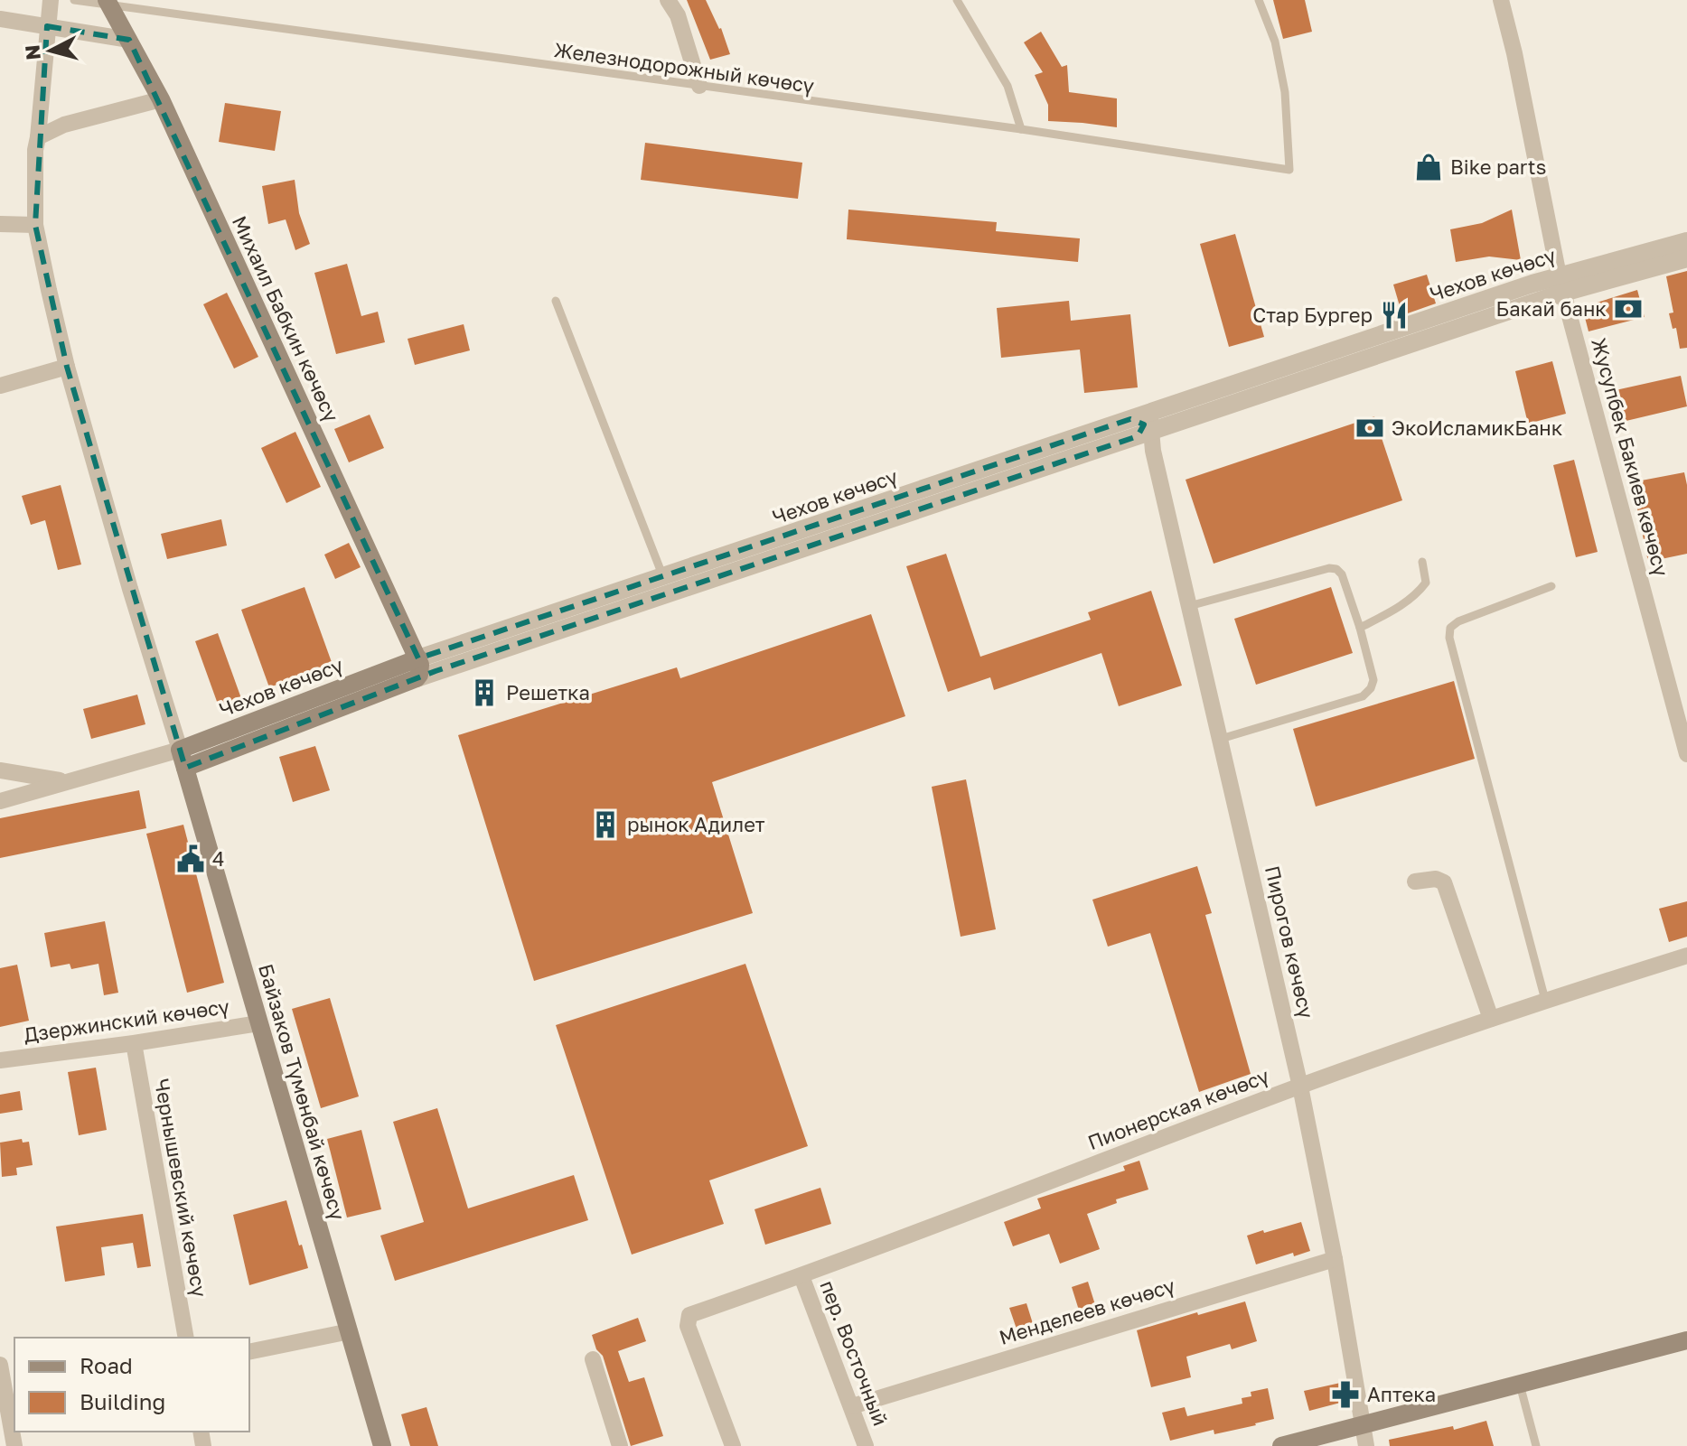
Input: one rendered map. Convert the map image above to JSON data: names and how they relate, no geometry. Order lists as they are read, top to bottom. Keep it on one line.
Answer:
{"streets":{"main road":["Чехов көчөсү","Михаил Бабкин көчөсү","Байзаков Түмөнбай көчөсү"],"street":["Жусупбек Бакиев көчөсү","Пирогов көчөсү","Дзержинский көчөсү","Пионерская көчөсү","Чернышевский көчөсү","Менделеев көчөсү","пер. Восточный"],"lane":["Железнодорожный көчөсү"]},"crossings":[["Железнодорожный көчөсү","Михаил Бабкин көчөсү"],["Чехов көчөсү","Михаил Бабкин көчөсү"],["Чехов көчөсү","Жусупбек Бакиев көчөсү"],["Чехов көчөсү","Пирогов көчөсү"],["Чехов көчөсү","Байзаков Түмөнбай көчөсү"],["Пирогов көчөсү","Пионерская көчөсү"],["Пирогов көчөсү","Менделеев көчөсү"],["Дзержинский көчөсү","Байзаков Түмөнбай көчөсү"],["Дзержинский көчөсү","Чернышевский көчөсү"],["Пионерская көчөсү","пер. Восточный"],["Менделеев көчөсү","пер. Восточный"]],"places":{"shop":["Bike parts"],"bank":["Бакай банк","ЭкоИсламикБанк"],"restaurant":["Стар Бургер"],"building":["Решетка","рынок Адилет"],"public building":["4"],"pharmacy":["Аптека"]},"legend":["Road","Building"],"north":"left"}
